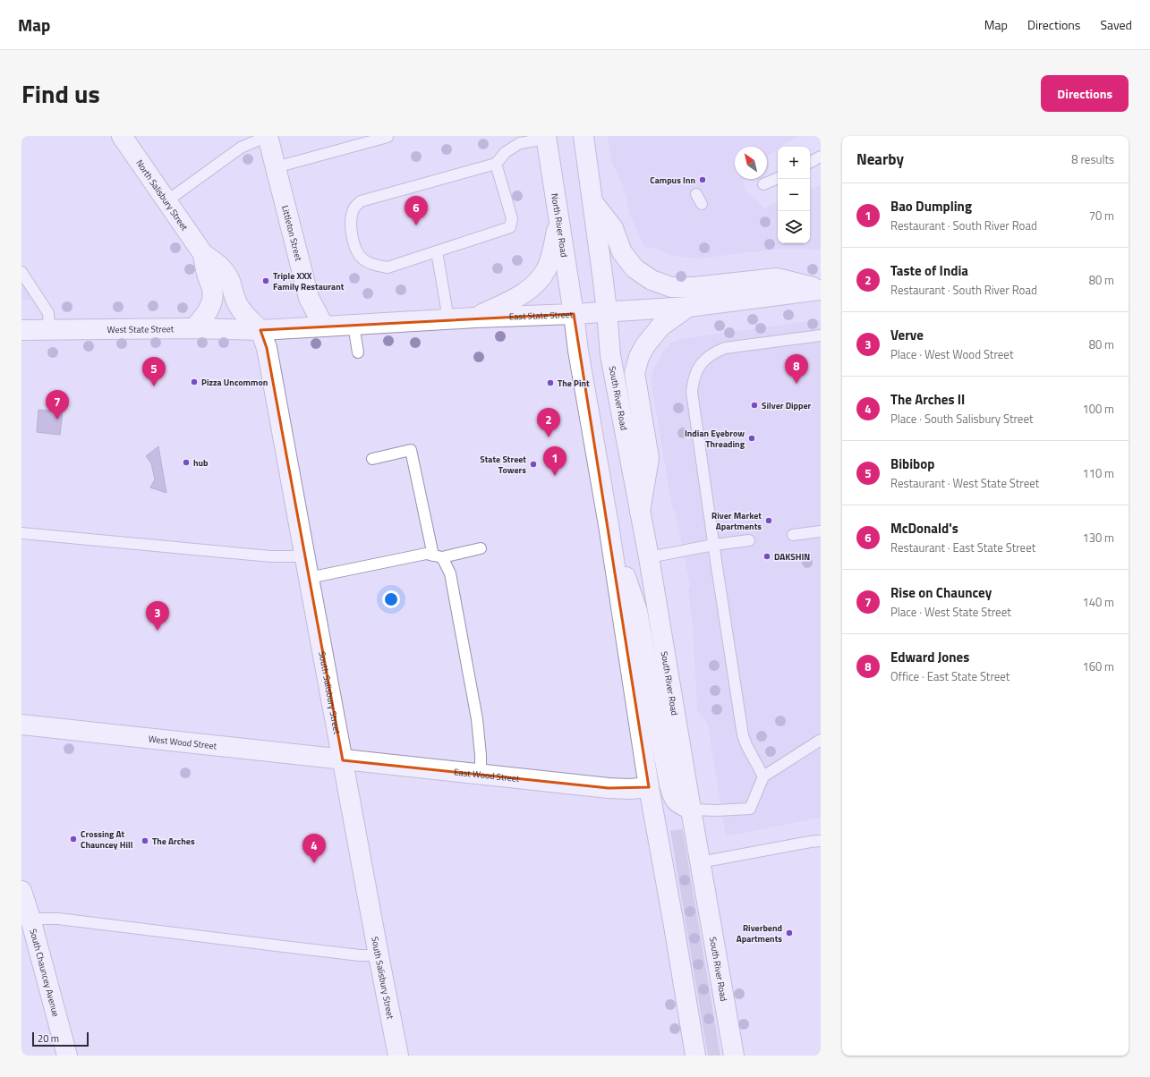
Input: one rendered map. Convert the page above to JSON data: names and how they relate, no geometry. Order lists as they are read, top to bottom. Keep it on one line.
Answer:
{"streets":{"main road":["North Salisbury Street","North River Road","Littleton Street","East State Street","West State Street","South River Road","South Salisbury Street","West Wood Street","East Wood Street","South Chauncey Avenue"]},"crossings":[["North Salisbury Street","East State Street"],["North Salisbury Street","West State Street"],["North Salisbury Street","South Salisbury Street"],["North River Road","East State Street"],["Littleton Street","East State Street"],["East State Street","West State Street"],["East State Street","South River Road"],["East State Street","South Salisbury Street"],["West State Street","South Salisbury Street"],["South Salisbury Street","West Wood Street"],["South Salisbury Street","East Wood Street"],["West Wood Street","East Wood Street"]],"places":["Campus Inn","Triple XXX Family Restaurant","Pizza Uncommon","The Pint","Silver Dipper","Indian Eyebrow Threading","hub","State Street Towers","River Market Apartments","DAKSHIN","Crossing At Chauncey Hill","The Arches","Riverbend Apartments"],"scale_bar":"20 m","north":"top left","page":{"header":"Map","nav":["Map","Directions","Saved"],"title":"Find us","buttons":"Directions","heading":["Nearby","8 results"],"map_buttons":["+","−"],"list":[{"mark":"1","name":"Bao Dumpling","note":"Restaurant · South River Road","value":"70 m"},{"mark":"2","name":"Taste of India","note":"Restaurant · South River Road","value":"80 m"},{"mark":"3","name":"Verve","note":"Place · West Wood Street","value":"80 m"},{"mark":"4","name":"The Arches II","note":"Place · South Salisbury Street","value":"100 m"},{"mark":"5","name":"Bibibop","note":"Restaurant · West State Street","value":"110 m"},{"mark":"6","name":"McDonald's","note":"Restaurant · East State Street","value":"130 m"},{"mark":"7","name":"Rise on Chauncey","note":"Place · West State Street","value":"140 m"},{"mark":"8","name":"Edward Jones","note":"Office · East State Street","value":"160 m"}],"pins":["6","8","5","7","2","1","3","4"],"scale":"20 m"}}
